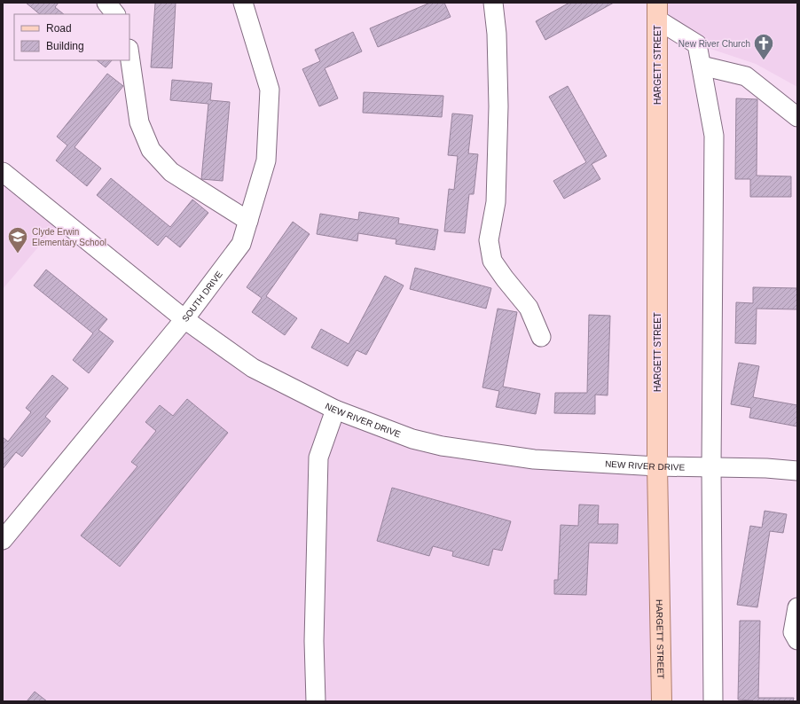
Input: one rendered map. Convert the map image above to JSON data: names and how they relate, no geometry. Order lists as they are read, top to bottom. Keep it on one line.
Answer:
{"streets":{"main road":["HARGETT STREET"],"street":["SOUTH DRIVE","NEW RIVER DRIVE"]},"crossings":[["HARGETT STREET","NEW RIVER DRIVE"],["SOUTH DRIVE","NEW RIVER DRIVE"]],"places":{"church":["New River Church"],"school or university":["Clyde Erwin Elementary School"]},"legend":["Road","Building"]}
